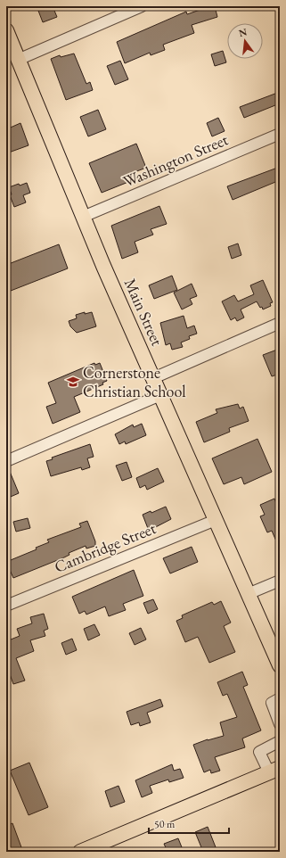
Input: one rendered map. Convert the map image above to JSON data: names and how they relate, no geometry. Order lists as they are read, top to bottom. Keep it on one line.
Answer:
{"streets":{"main road":["Main Street"],"street":["Washington Street","Cambridge Street"]},"crossings":[["Washington Street","Main Street"],["Main Street","Cambridge Street"]],"places":{"school or university":["Cornerstone Christian School"]},"scale_bar":"50 m","north":"top"}
